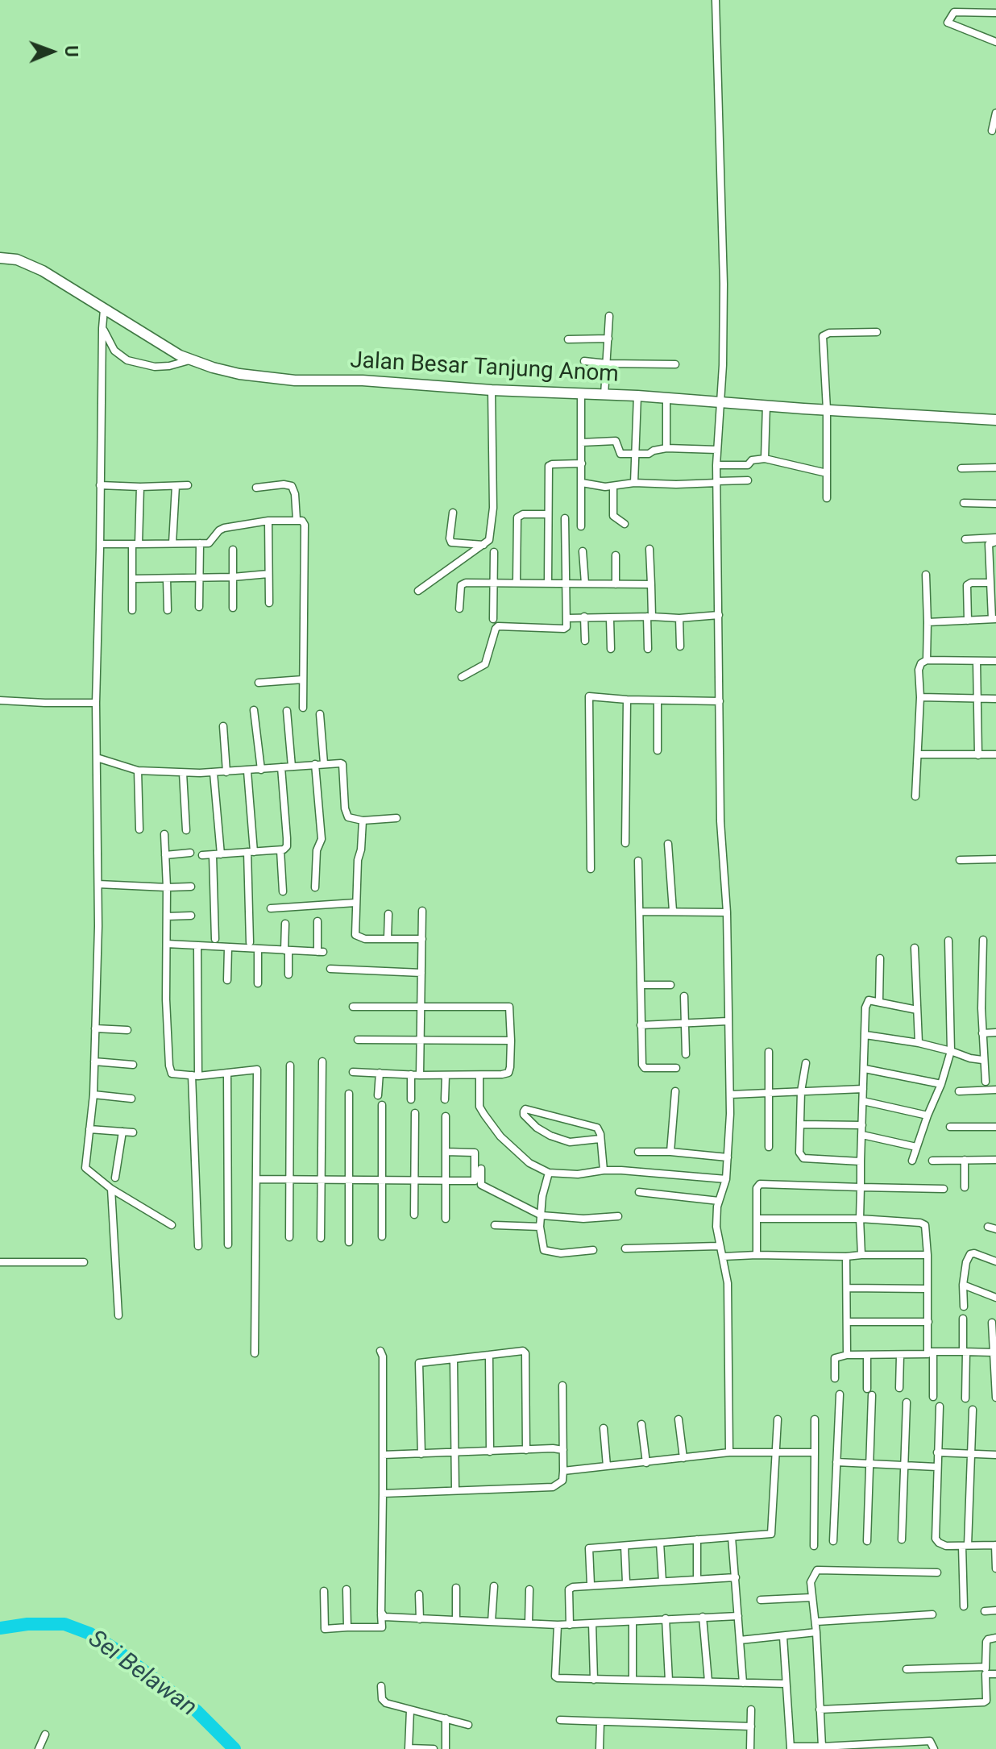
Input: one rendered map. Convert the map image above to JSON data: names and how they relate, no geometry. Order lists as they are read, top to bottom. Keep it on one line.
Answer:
{"streets":{"main road":["Jalan Besar Tanjung Anom"]},"water":["Sei Belawan"],"north":"right"}
